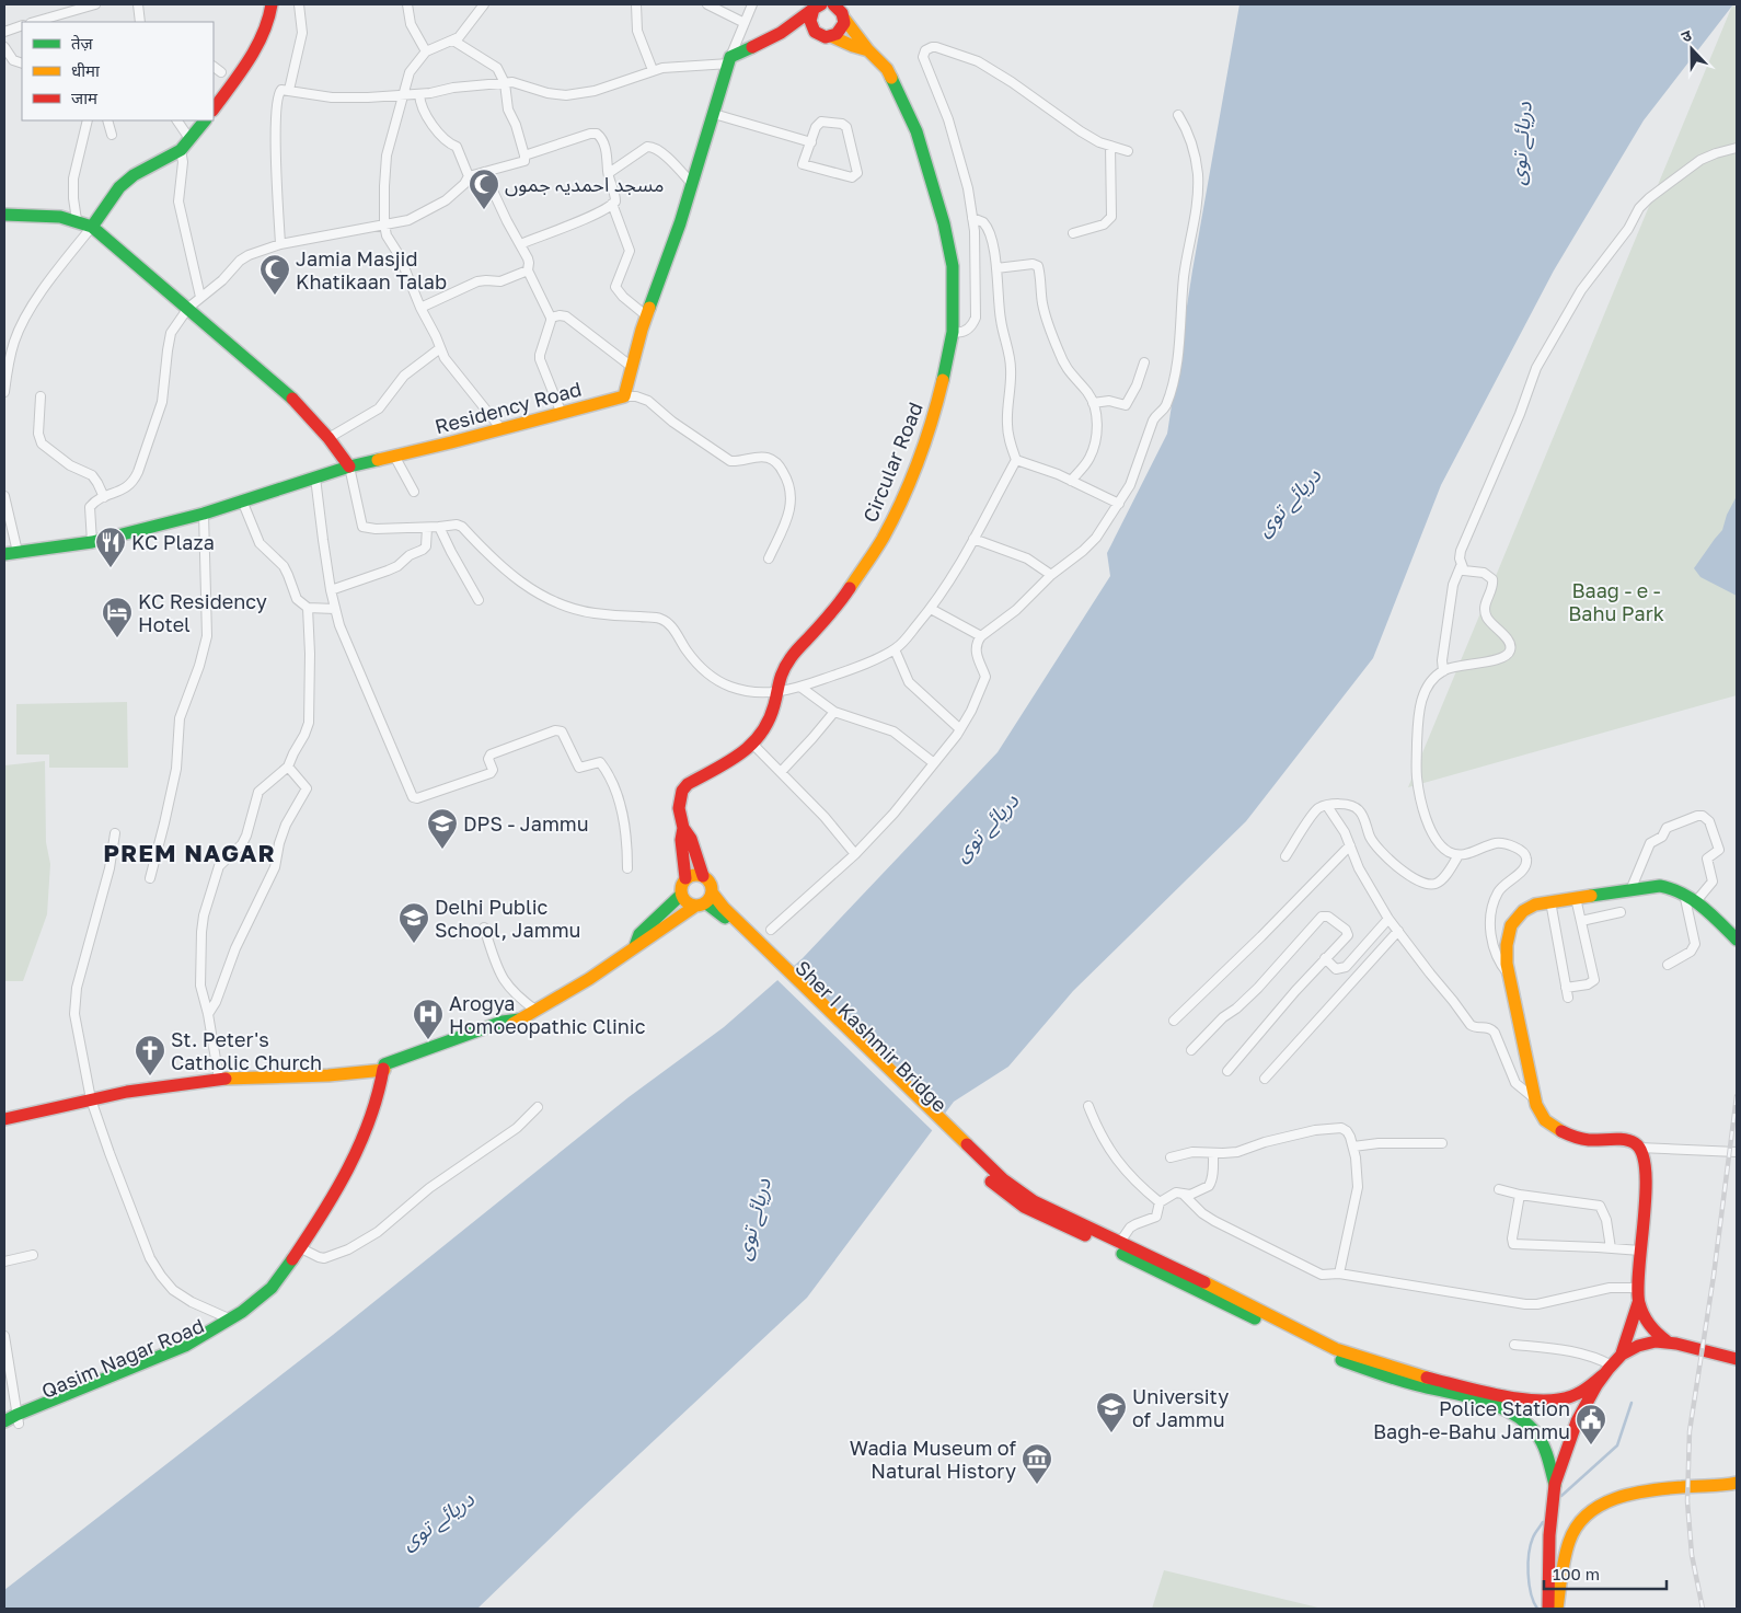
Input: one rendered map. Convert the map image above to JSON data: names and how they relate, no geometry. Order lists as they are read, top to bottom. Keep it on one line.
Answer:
{"streets":{"main road":["Residency Road","Circular Road","Sher I Kashmir Bridge","Qasim Nagar Road"]},"districts":["PREM NAGAR"],"water":["دریائے توی"],"parks":["Baag - e - Bahu Park"],"places":{"mosque":["مسجد احمدیہ جموں","Jamia Masjid Khatikaan Talab"],"restaurant":["KC Plaza"],"hotel":["KC Residency Hotel"],"school or university":["DPS - Jammu","Delhi Public School, Jammu","University of Jammu"],"hospital":["Arogya Homoeopathic Clinic"],"church":["St. Peter's Catholic Church"],"public building":["Police Station Bagh-e-Bahu Jammu"],"museum":["Wadia Museum of Natural History"]},"legend":["तेज़","धीमा","जाम"],"scale_bar":"100 m","north":"top"}
